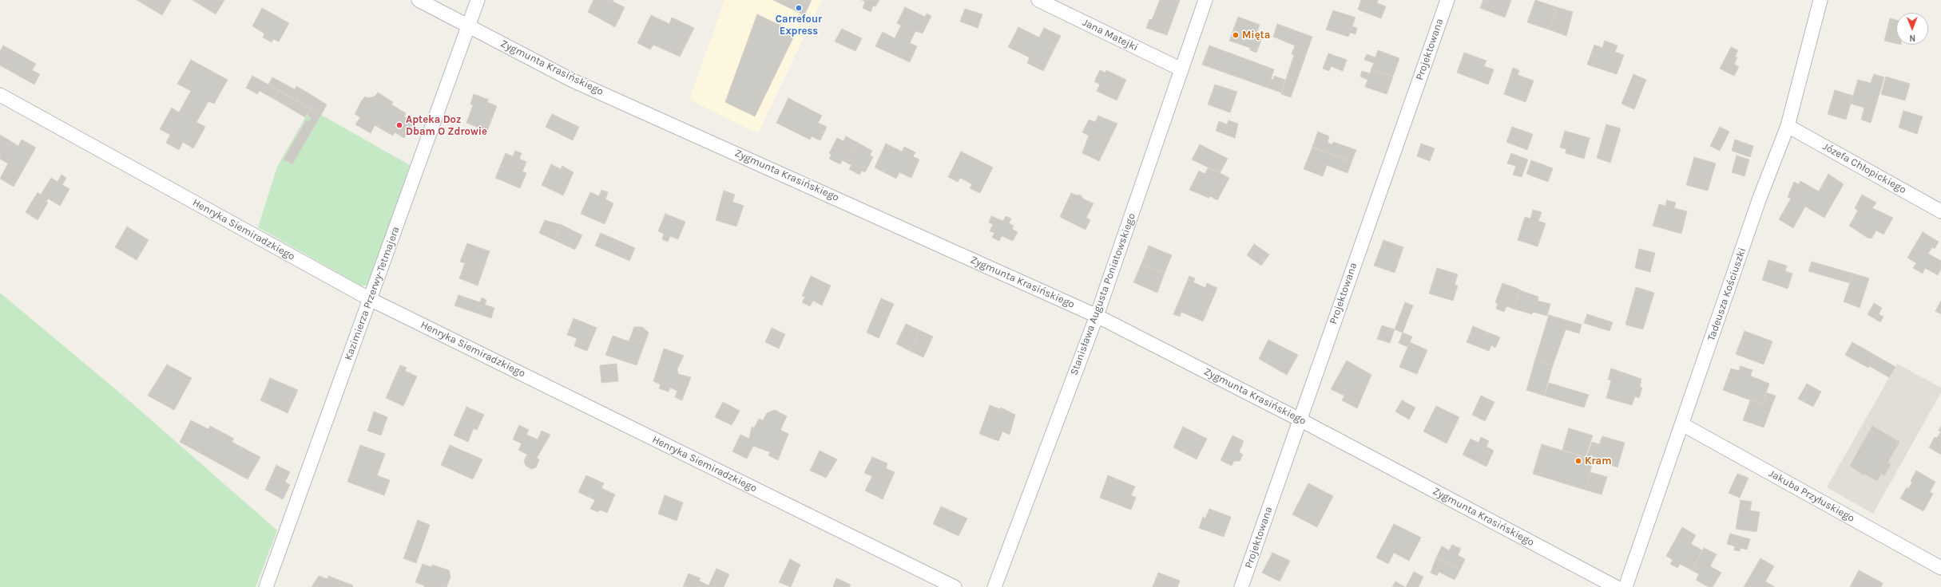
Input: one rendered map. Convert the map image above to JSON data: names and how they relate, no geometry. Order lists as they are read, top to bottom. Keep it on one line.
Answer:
{"streets":{"street":["Jana Matejki","Projektowana","Zygmunta Krasińskiego","Józefa Chłopickiego","Henryka Siemiradzkiego","Kazimierza Przerwy-Tetmajera","Stanisława Augusta Poniatowskiego","Tadeusza Kościuszki","Jakuba Przyłuskiego"]},"crossings":[["Jana Matejki","Stanisława Augusta Poniatowskiego"],["Projektowana","Zygmunta Krasińskiego"],["Zygmunta Krasińskiego","Kazimierza Przerwy-Tetmajera"],["Zygmunta Krasińskiego","Stanisława Augusta Poniatowskiego"],["Józefa Chłopickiego","Tadeusza Kościuszki"],["Henryka Siemiradzkiego","Kazimierza Przerwy-Tetmajera"],["Tadeusza Kościuszki","Jakuba Przyłuskiego"]],"places":["Carrefour Express","Mięta","Apteka Doz Dbam O Zdrowie","Kram"],"north":"bottom"}
